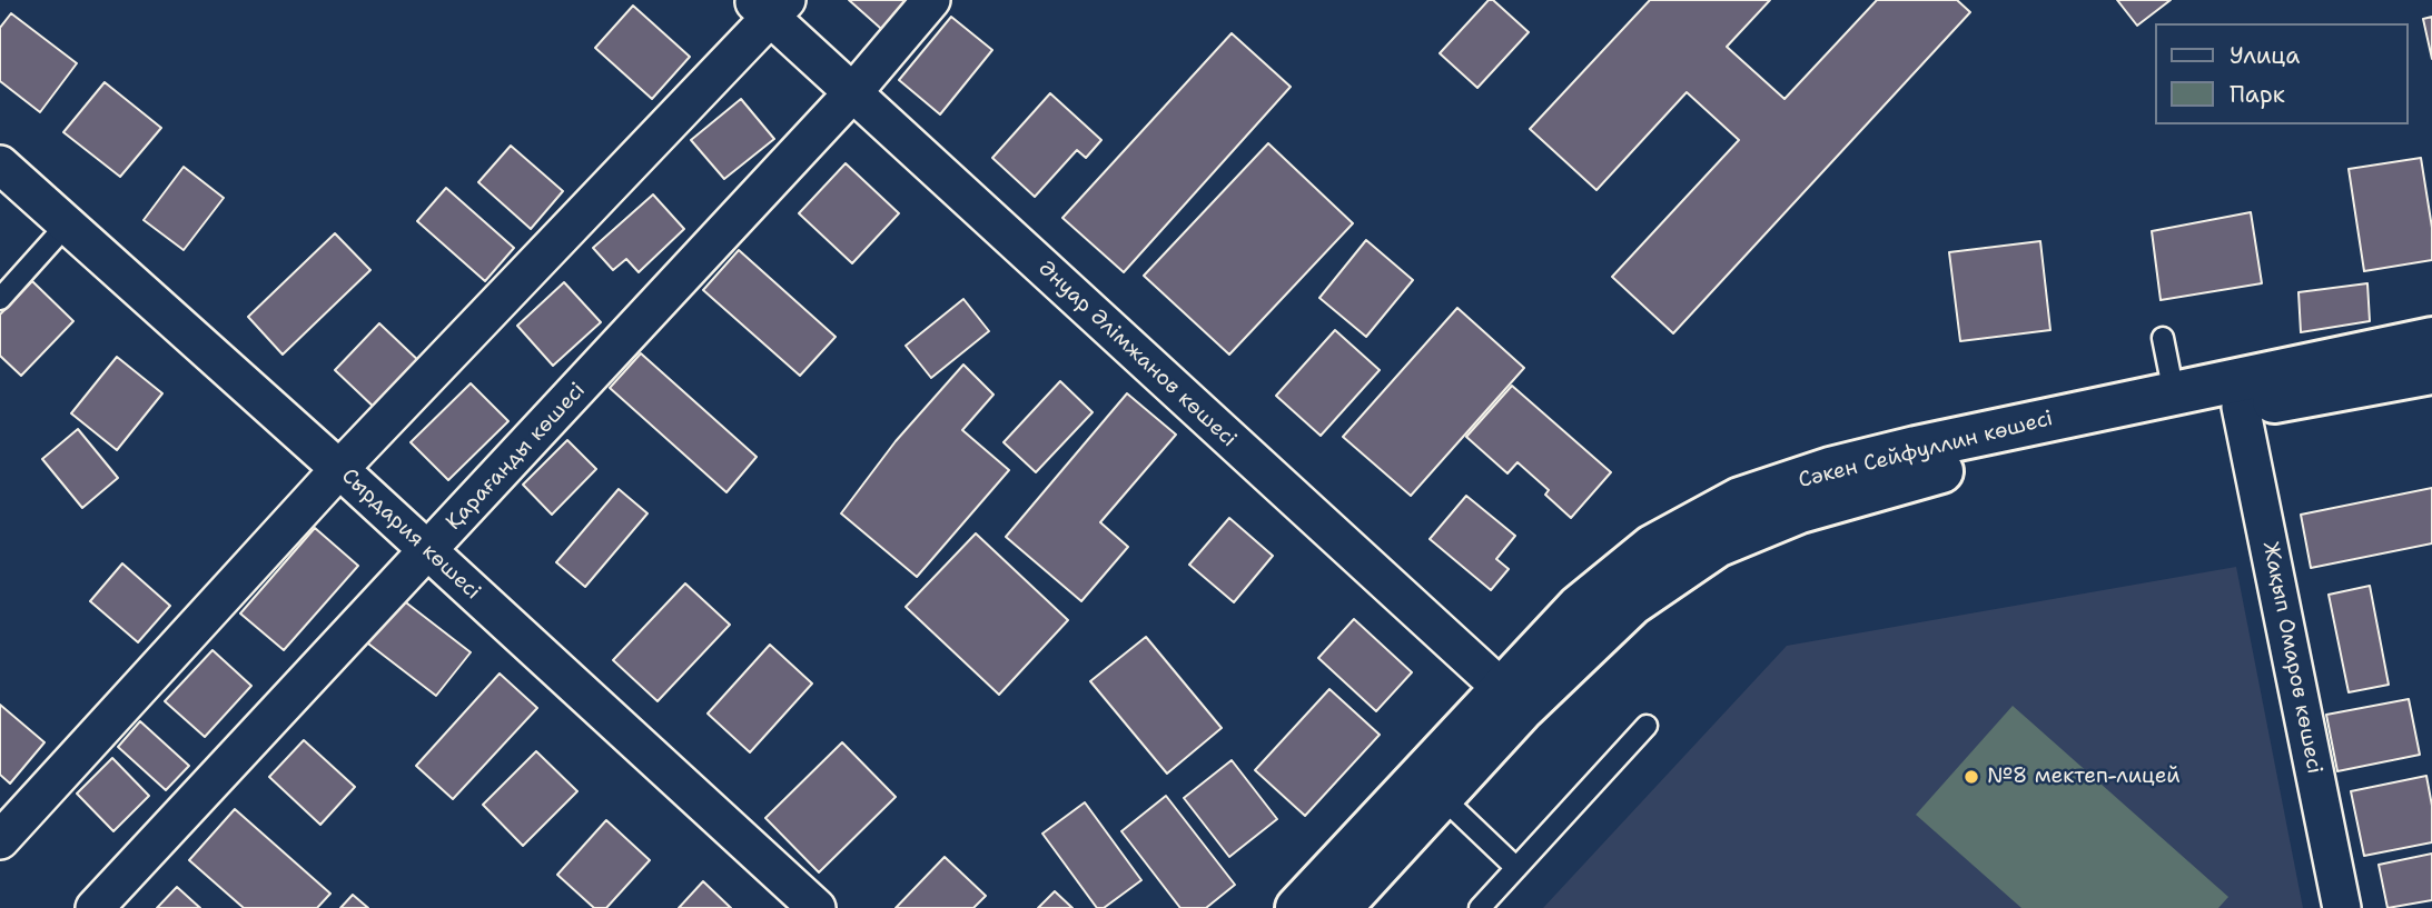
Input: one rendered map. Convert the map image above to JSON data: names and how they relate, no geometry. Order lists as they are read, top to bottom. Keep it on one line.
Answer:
{"streets":{"street":["Әнуар Әлімжанов көшесі","Сәкен Сейфуллин көшесі","Қарағанды көшесі","Сырдария көшесі","Жақып Омаров көшесі"]},"crossings":[["Әнуар Әлімжанов көшесі","Сәкен Сейфуллин көшесі"],["Әнуар Әлімжанов көшесі","Қарағанды көшесі"],["Сәкен Сейфуллин көшесі","Жақып Омаров көшесі"],["Қарағанды көшесі","Сырдария көшесі"]],"places":["№8 мектеп-лицей"],"legend":["Улица","Парк"]}
